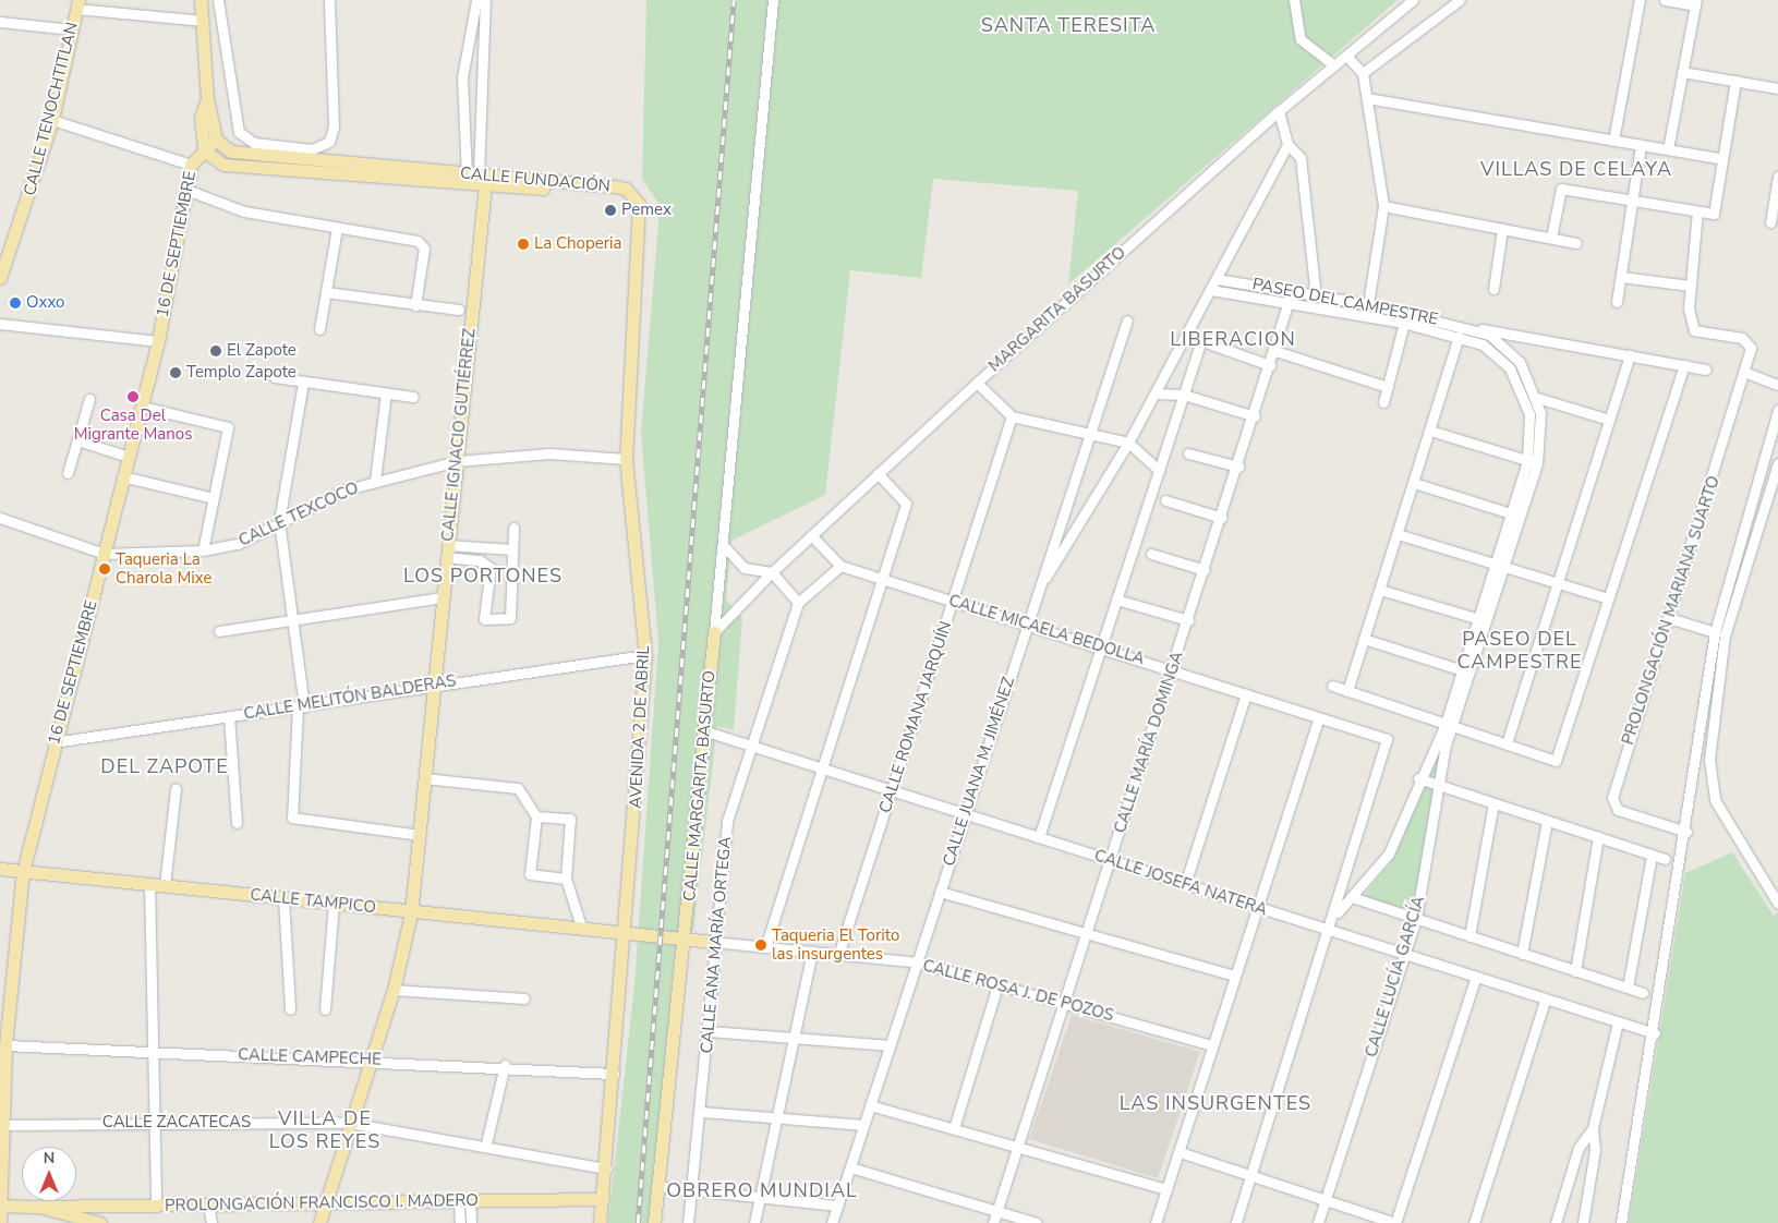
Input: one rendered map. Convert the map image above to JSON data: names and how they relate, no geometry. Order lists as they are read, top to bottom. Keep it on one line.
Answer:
{"streets":{"main road":["CALLE TENOCHTITLAN","CALLE FUNDACIÓN","16 DE SEPTIEMBRE","CALLE IGNACIO GUTIÉRREZ","AVENIDA 2 DE ABRIL","CALLE MARGARITA BASURTO","CALLE TAMPICO","CALLE ROSA J. DE POZOS","PROLONGACIÓN FRANCISCO I. MADERO"],"street":["PASEO DEL CAMPESTRE","MARGARITA BASURTO","CALLE TEXCOCO","PROLONGACIÓN MARIANA SUARTO","CALLE MICAELA BEDOLLA","CALLE MELITÓN BALDERAS","CALLE ROMANA JARQUÍN","CALLE MARÍA DOMINGA","CALLE JUANA M. JIMÉNEZ","CALLE JOSEFA NATERA","CALLE ANA MARÍA ORTEGA","CALLE LUCÍA GARCÍA","CALLE CAMPECHE","CALLE ZACATECAS"]},"crossings":[["CALLE FUNDACIÓN","16 DE SEPTIEMBRE"],["CALLE FUNDACIÓN","CALLE IGNACIO GUTIÉRREZ"],["CALLE FUNDACIÓN","AVENIDA 2 DE ABRIL"],["16 DE SEPTIEMBRE","CALLE TEXCOCO"],["16 DE SEPTIEMBRE","CALLE MELITÓN BALDERAS"],["16 DE SEPTIEMBRE","CALLE TAMPICO"],["16 DE SEPTIEMBRE","CALLE CAMPECHE"],["16 DE SEPTIEMBRE","CALLE ZACATECAS"],["PASEO DEL CAMPESTRE","CALLE MARÍA DOMINGA"],["MARGARITA BASURTO","CALLE MARGARITA BASURTO"],["CALLE IGNACIO GUTIÉRREZ","CALLE TEXCOCO"],["CALLE IGNACIO GUTIÉRREZ","CALLE MELITÓN BALDERAS"],["CALLE IGNACIO GUTIÉRREZ","CALLE TAMPICO"],["CALLE IGNACIO GUTIÉRREZ","CALLE CAMPECHE"],["CALLE IGNACIO GUTIÉRREZ","CALLE ZACATECAS"],["CALLE IGNACIO GUTIÉRREZ","PROLONGACIÓN FRANCISCO I. MADERO"],["CALLE TEXCOCO","AVENIDA 2 DE ABRIL"],["CALLE MICAELA BEDOLLA","CALLE ROMANA JARQUÍN"],["CALLE MICAELA BEDOLLA","CALLE MARÍA DOMINGA"],["CALLE MICAELA BEDOLLA","CALLE JUANA M. JIMÉNEZ"],["CALLE MELITÓN BALDERAS","AVENIDA 2 DE ABRIL"],["CALLE ROMANA JARQUÍN","CALLE JOSEFA NATERA"],["CALLE ROMANA JARQUÍN","CALLE ROSA J. DE POZOS"],["AVENIDA 2 DE ABRIL","CALLE TAMPICO"],["AVENIDA 2 DE ABRIL","CALLE ROSA J. DE POZOS"],["AVENIDA 2 DE ABRIL","CALLE CAMPECHE"],["AVENIDA 2 DE ABRIL","CALLE ZACATECAS"],["AVENIDA 2 DE ABRIL","PROLONGACIÓN FRANCISCO I. MADERO"],["CALLE MARÍA DOMINGA","CALLE JOSEFA NATERA"],["CALLE MARÍA DOMINGA","CALLE ROSA J. DE POZOS"],["CALLE JUANA M. JIMÉNEZ","CALLE JOSEFA NATERA"],["CALLE JUANA M. JIMÉNEZ","CALLE ROSA J. DE POZOS"],["CALLE MARGARITA BASURTO","CALLE JOSEFA NATERA"],["CALLE MARGARITA BASURTO","CALLE ROSA J. DE POZOS"],["CALLE JOSEFA NATERA","CALLE ANA MARÍA ORTEGA"],["CALLE JOSEFA NATERA","CALLE LUCÍA GARCÍA"],["CALLE TAMPICO","CALLE ROSA J. DE POZOS"],["CALLE ANA MARÍA ORTEGA","CALLE ROSA J. DE POZOS"]],"districts":["SANTA TERESITA","VILLAS DE CELAYA","LIBERACION","LOS PORTONES","PASEO DEL CAMPESTRE","DEL ZAPOTE","LAS INSURGENTES","VILLA DE LOS REYES","OBRERO MUNDIAL"],"places":["Pemex","La Choperia","Oxxo","El Zapote","Templo Zapote","Casa Del Migrante Manos","Taqueria La Charola Mixe","Taqueria El Torito las insurgentes"],"north":"top"}
